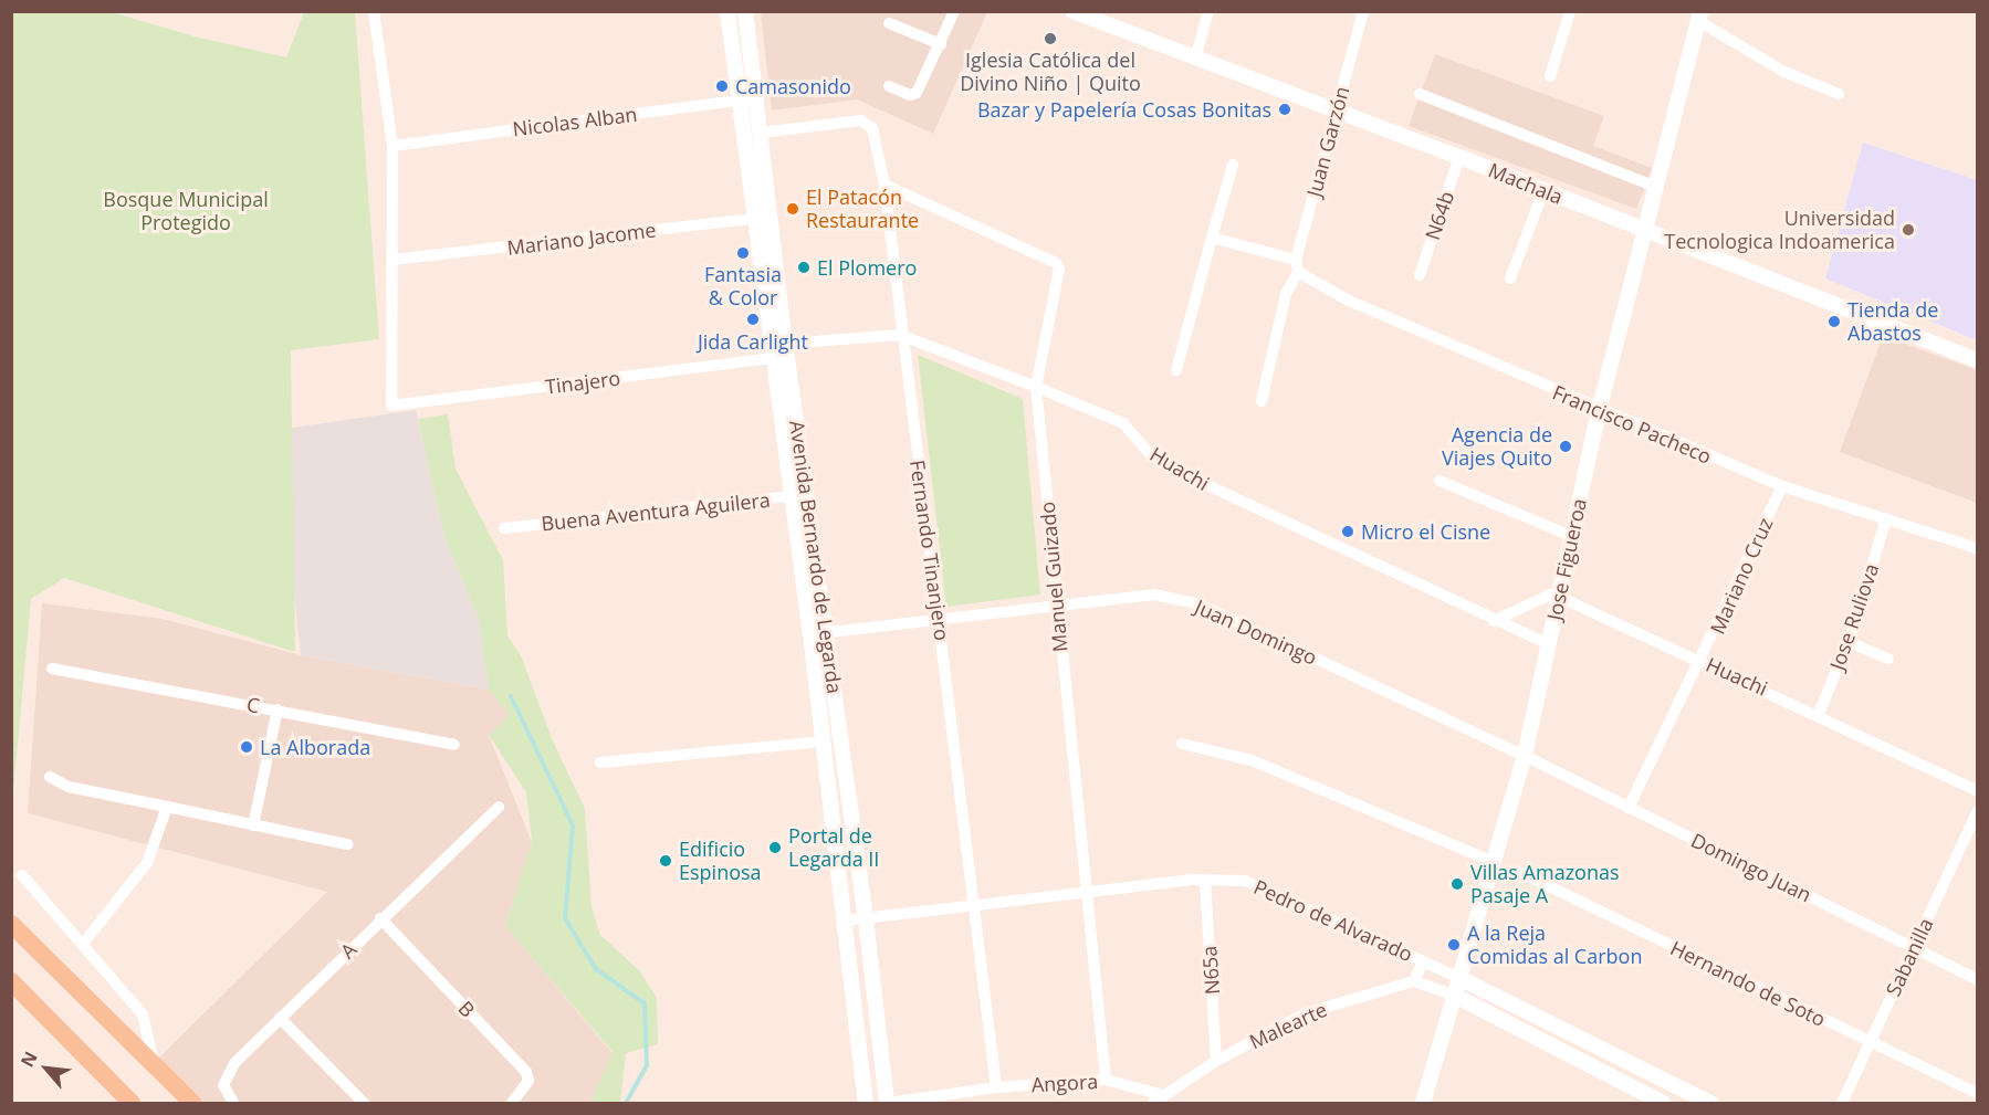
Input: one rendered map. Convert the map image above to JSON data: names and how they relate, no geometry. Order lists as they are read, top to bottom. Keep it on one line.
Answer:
{"streets":{"street":["Nicolas Alban","Juan Garzón","Machala","N64b","Mariano Jacome","Tinajero","Francisco Pacheco","Huachi","Buena Aventura Aguilera","Fernando Tinanjero","Avenida Bernardo de Legarda","Jose Figueroa","Mariano Cruz","Manuel Guizado","Jose Ruliova","Juan Domingo","C","Domingo Juan","Pedro de Alvarado","A","Sabanilla","N65a","Hernando de Soto","B","Malearte","Angora"]},"crossings":[["Nicolas Alban","Avenida Bernardo de Legarda"],["Juan Garzón","Machala"],["Juan Garzón","Francisco Pacheco"],["Machala","N64b"],["Machala","Jose Figueroa"],["Mariano Jacome","Tinajero"],["Mariano Jacome","Avenida Bernardo de Legarda"],["Tinajero","Avenida Bernardo de Legarda"],["Francisco Pacheco","Jose Figueroa"],["Francisco Pacheco","Mariano Cruz"],["Francisco Pacheco","Jose Ruliova"],["Huachi","Fernando Tinanjero"],["Huachi","Avenida Bernardo de Legarda"],["Huachi","Jose Figueroa"],["Huachi","Mariano Cruz"],["Huachi","Manuel Guizado"],["Huachi","Jose Ruliova"],["Buena Aventura Aguilera","Avenida Bernardo de Legarda"],["Fernando Tinanjero","Avenida Bernardo de Legarda"],["Fernando Tinanjero","Manuel Guizado"],["Fernando Tinanjero","Juan Domingo"],["Fernando Tinanjero","Pedro de Alvarado"],["Fernando Tinanjero","Angora"],["Avenida Bernardo de Legarda","Juan Domingo"],["Avenida Bernardo de Legarda","Pedro de Alvarado"],["Avenida Bernardo de Legarda","Angora"],["Jose Figueroa","Juan Domingo"],["Jose Figueroa","Domingo Juan"],["Jose Figueroa","Pedro de Alvarado"],["Mariano Cruz","Domingo Juan"],["Manuel Guizado","Juan Domingo"],["Manuel Guizado","Pedro de Alvarado"],["Manuel Guizado","Angora"],["Juan Domingo","Domingo Juan"],["Domingo Juan","Sabanilla"],["Pedro de Alvarado","N65a"],["Pedro de Alvarado","Malearte"],["A","B"],["Sabanilla","Hernando de Soto"],["N65a","Malearte"],["Malearte","Angora"]],"parks":["Bosque Municipal Protegido"],"places":["Iglesia Católica del Divino Niño | Quito","Camasonido","Bazar y Papelería Cosas Bonitas","El Patacón Restaurante","Universidad Tecnologica Indoamerica","Fantasia & Color","El Plomero","Jida Carlight","Tienda de Abastos","Agencia de Viajes Quito","Micro el Cisne","La Alborada","Portal de Legarda II","Edificio Espinosa","Villas Amazonas Pasaje A","A la Reja Comidas al Carbon"],"north":"top left"}
